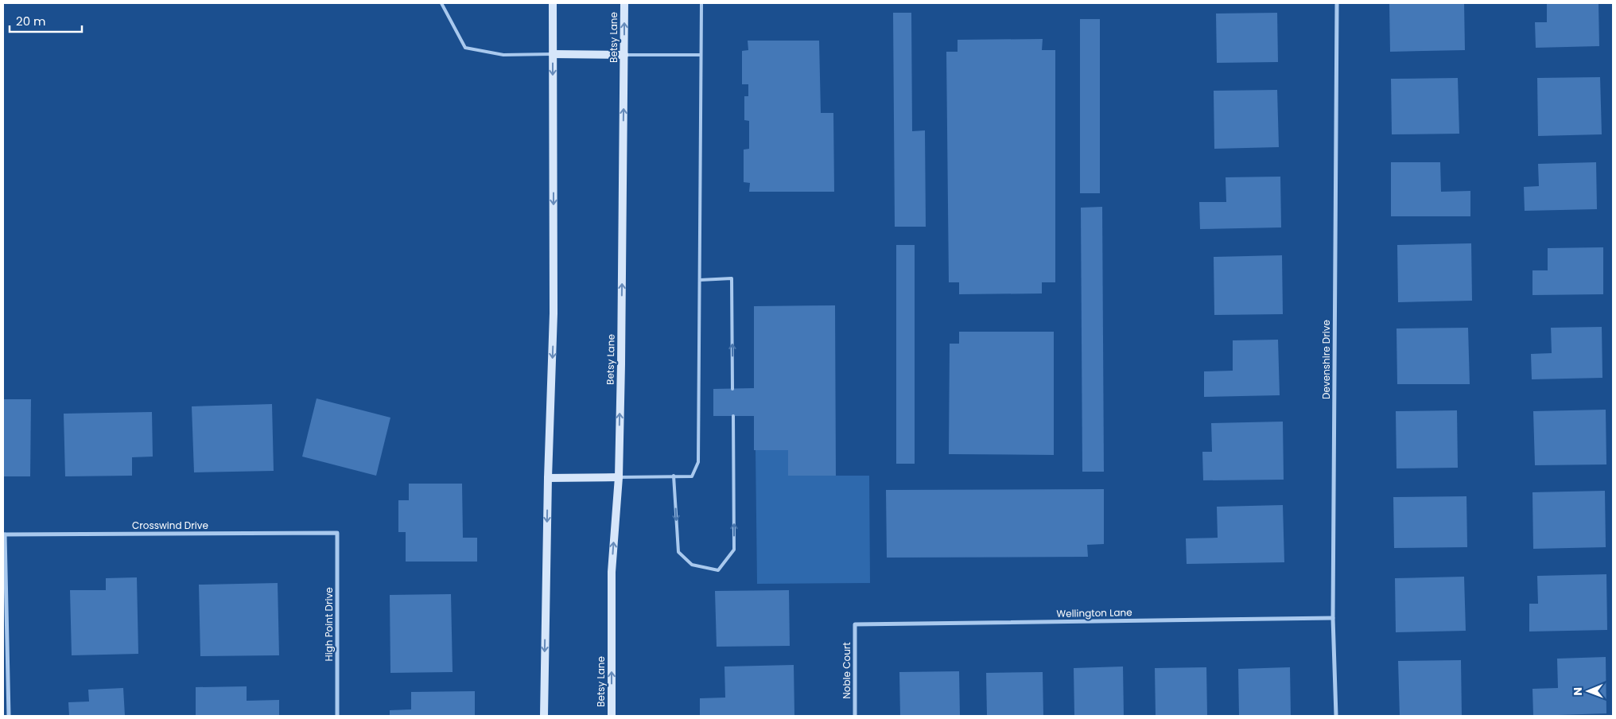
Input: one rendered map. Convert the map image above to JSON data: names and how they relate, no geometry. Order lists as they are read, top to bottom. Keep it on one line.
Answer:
{"streets":{"main road":["Betsy Lane"],"street":["Devenshire Drive","Crosswind Drive","Wellington Lane","High Point Drive","Noble Court"]},"crossings":[["Devenshire Drive","Wellington Lane"],["Crosswind Drive","High Point Drive"],["Wellington Lane","Noble Court"]],"scale_bar":"20 m","north":"left"}
